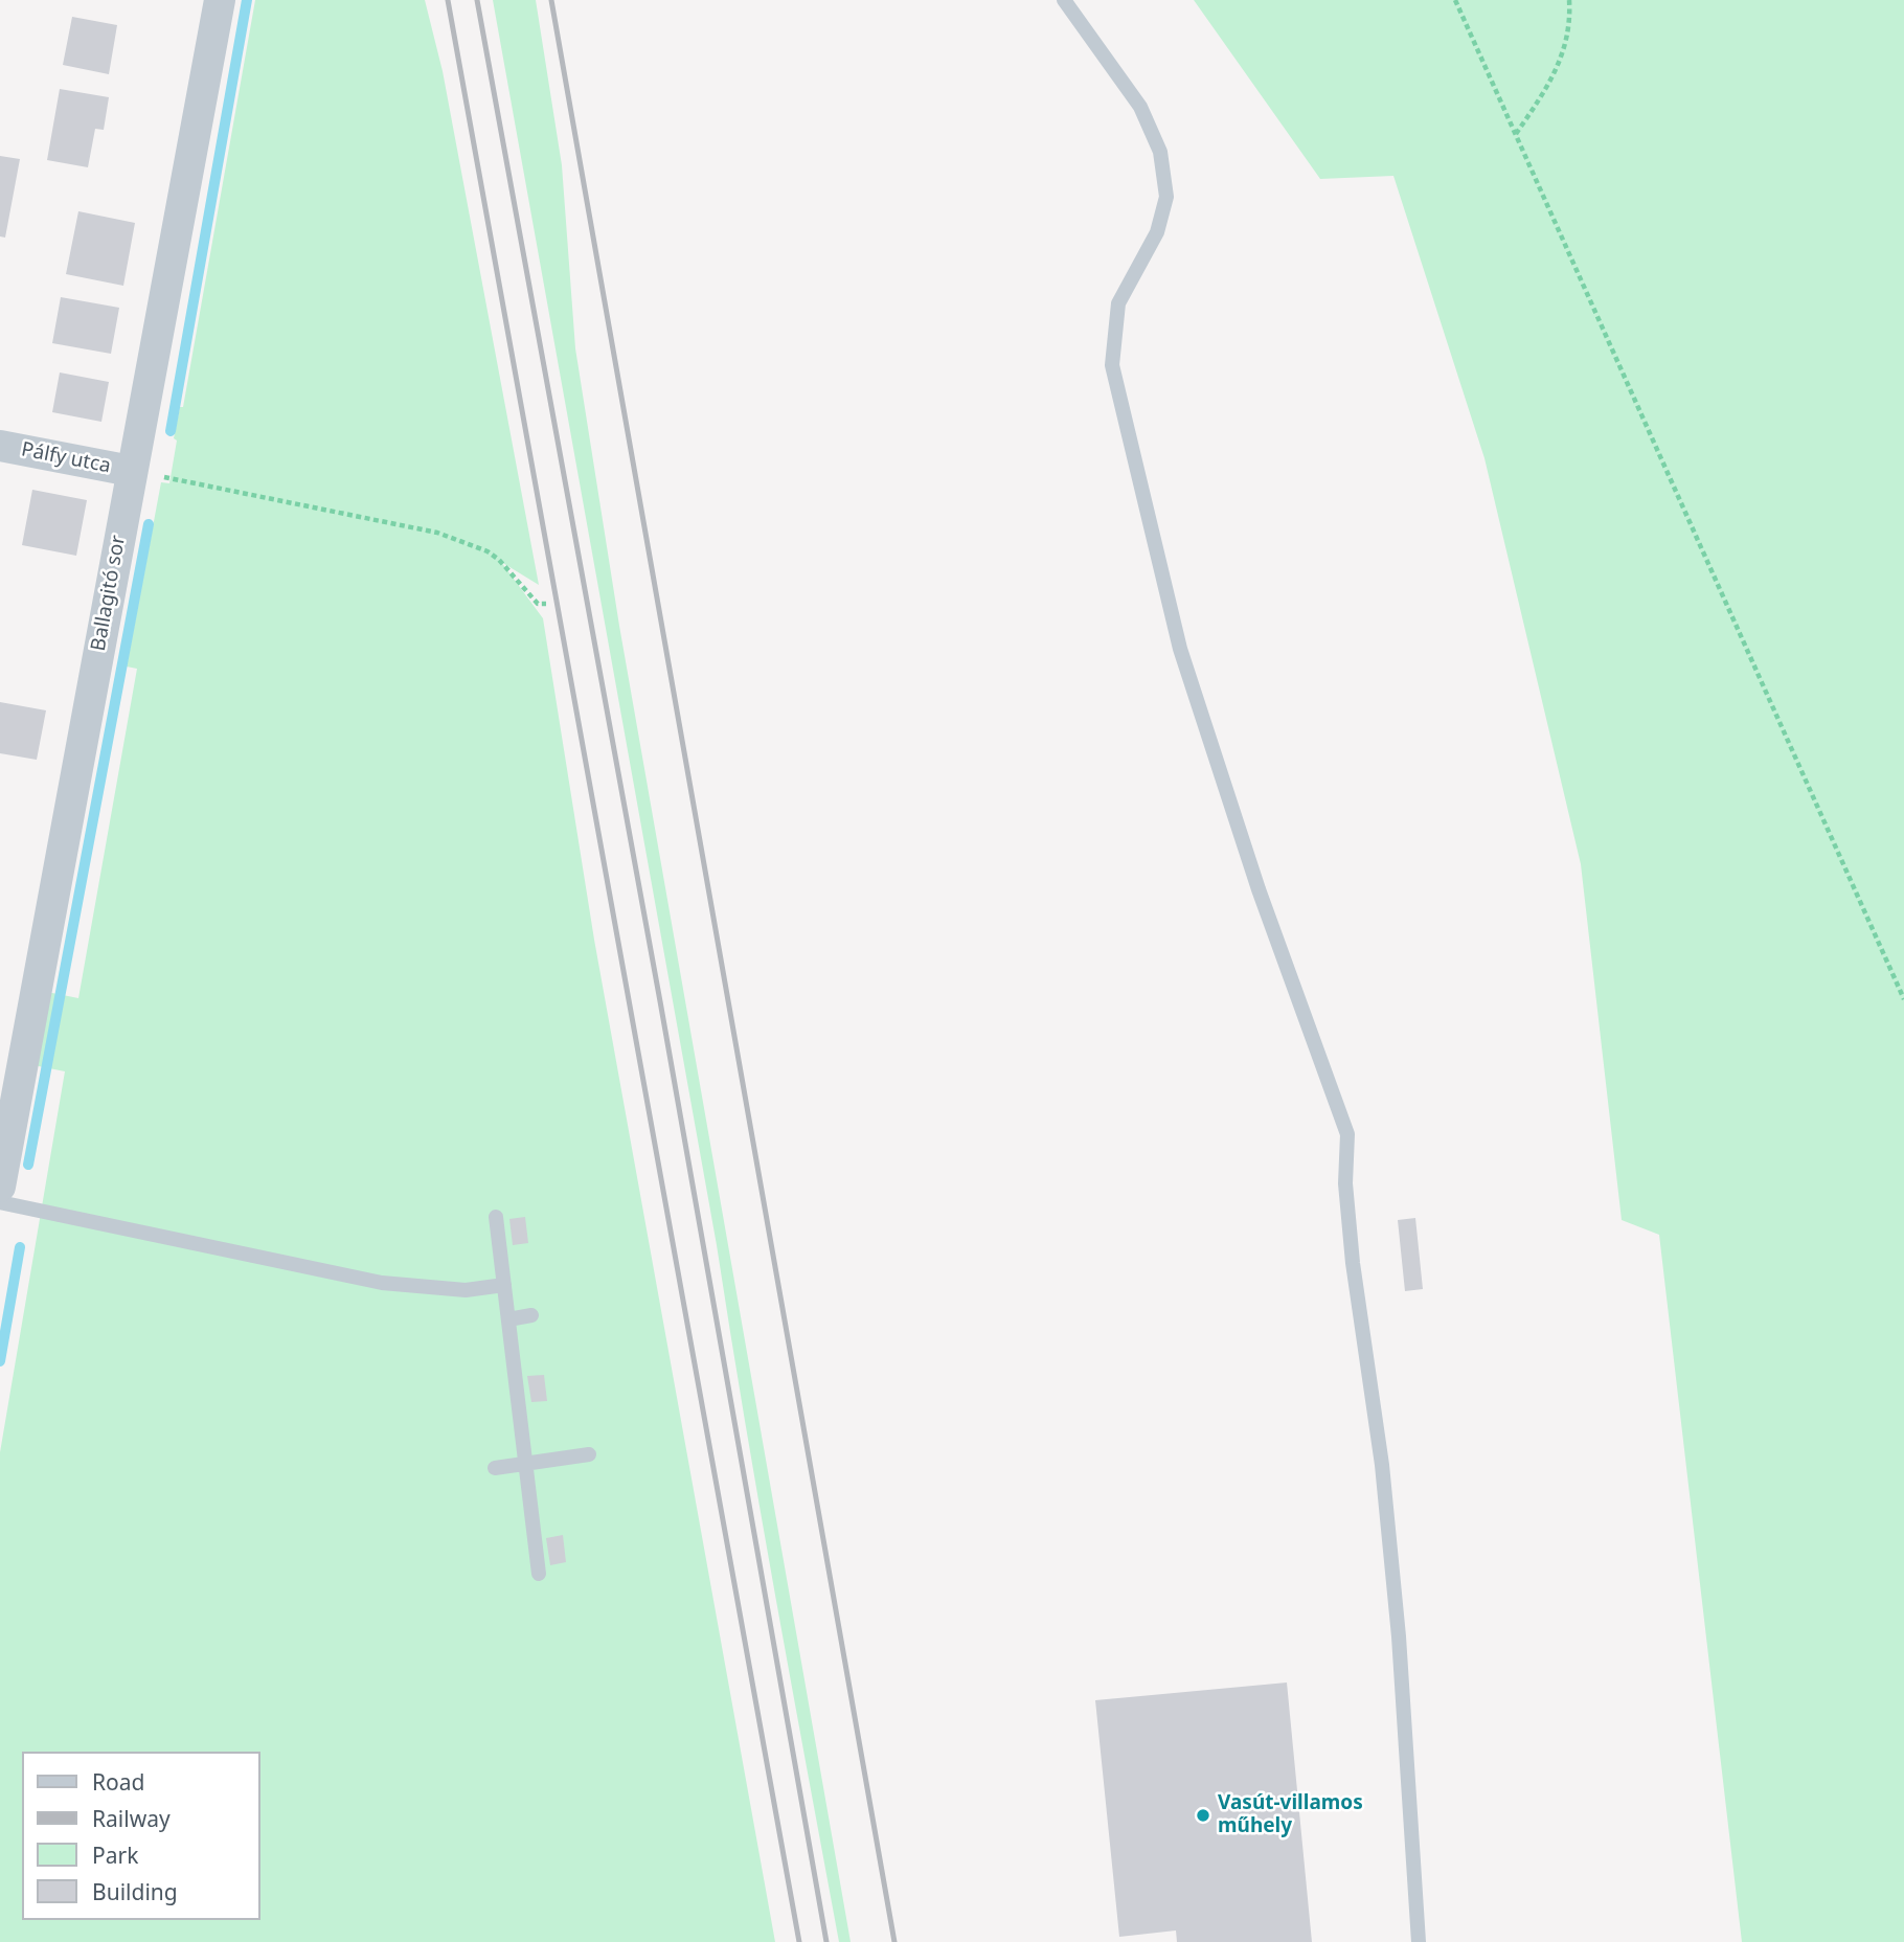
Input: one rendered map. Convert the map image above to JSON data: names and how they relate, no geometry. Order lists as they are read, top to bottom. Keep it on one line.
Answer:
{"streets":{"street":["Pálfy utca","Ballagitó sor"]},"crossings":[["Pálfy utca","Ballagitó sor"]],"places":["Vasút-villamos műhely"],"legend":["Road","Railway","Park","Building"]}
